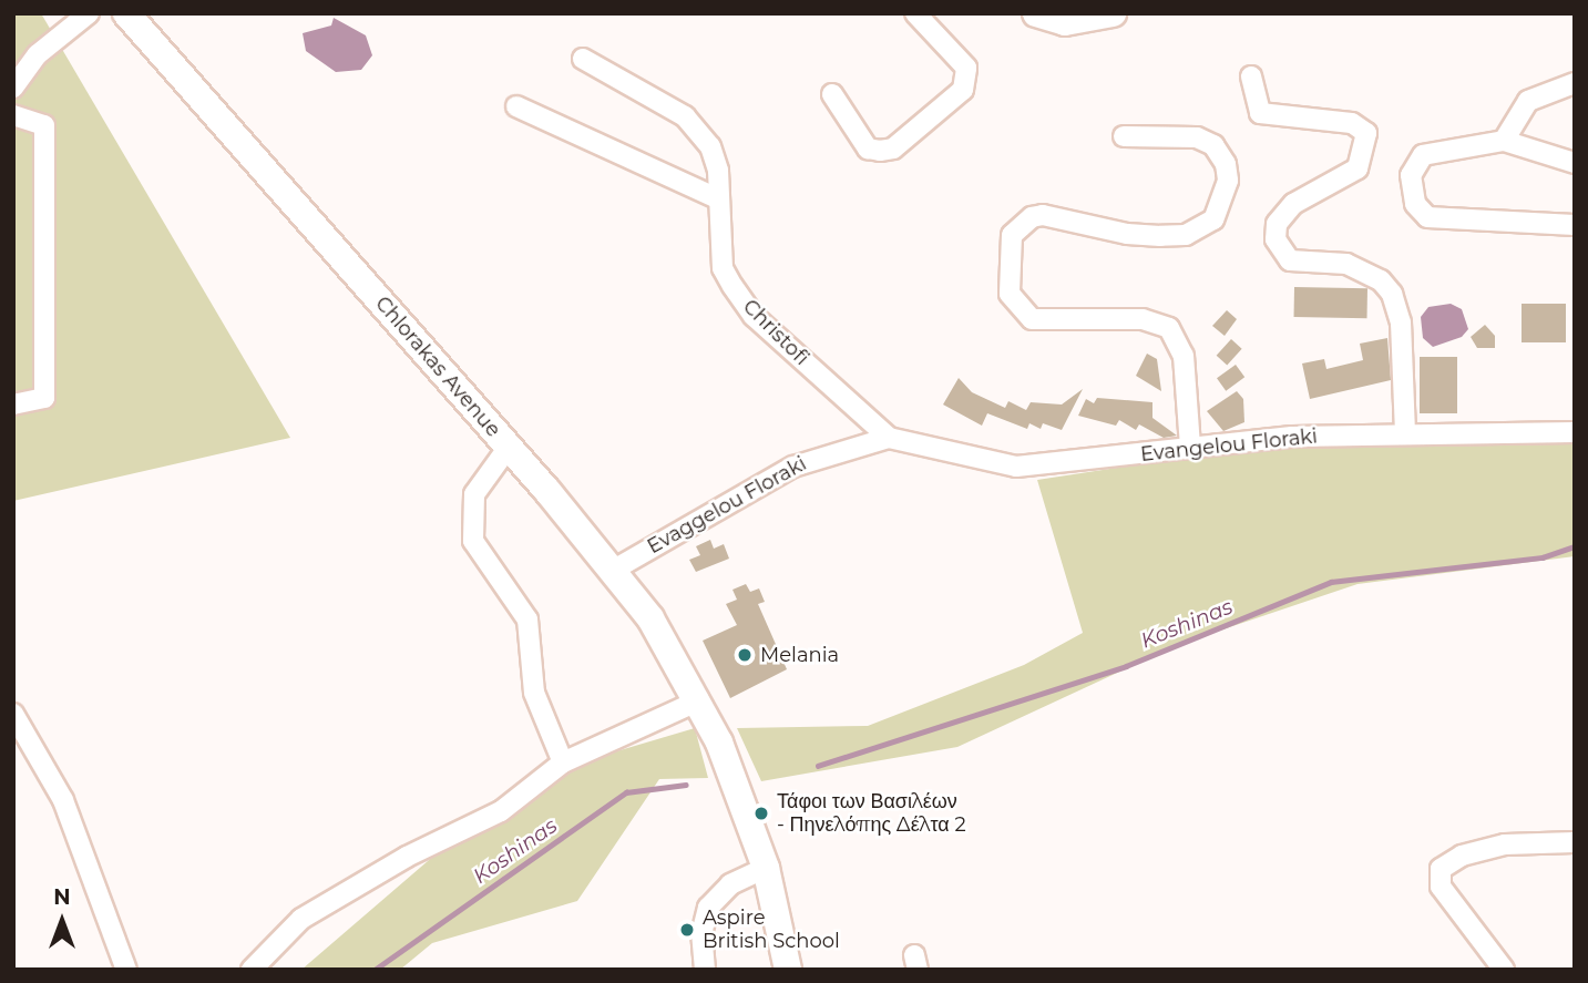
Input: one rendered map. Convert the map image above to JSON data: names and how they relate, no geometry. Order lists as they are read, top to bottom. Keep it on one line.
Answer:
{"streets":{"main road":["Chlorakas Avenue"],"street":["Christofi","Evangelou Floraki","Evaggelou Floraki"]},"crossings":[["Christofi","Evangelou Floraki"],["Christofi","Evaggelou Floraki"],["Chlorakas Avenue","Evaggelou Floraki"],["Evangelou Floraki","Evaggelou Floraki"]],"water":["Koshinas"],"places":["Melania","Τάφοι των Βασιλέων - Πηνελόπης Δέλτα 2","Aspire British School"],"north":"top"}
